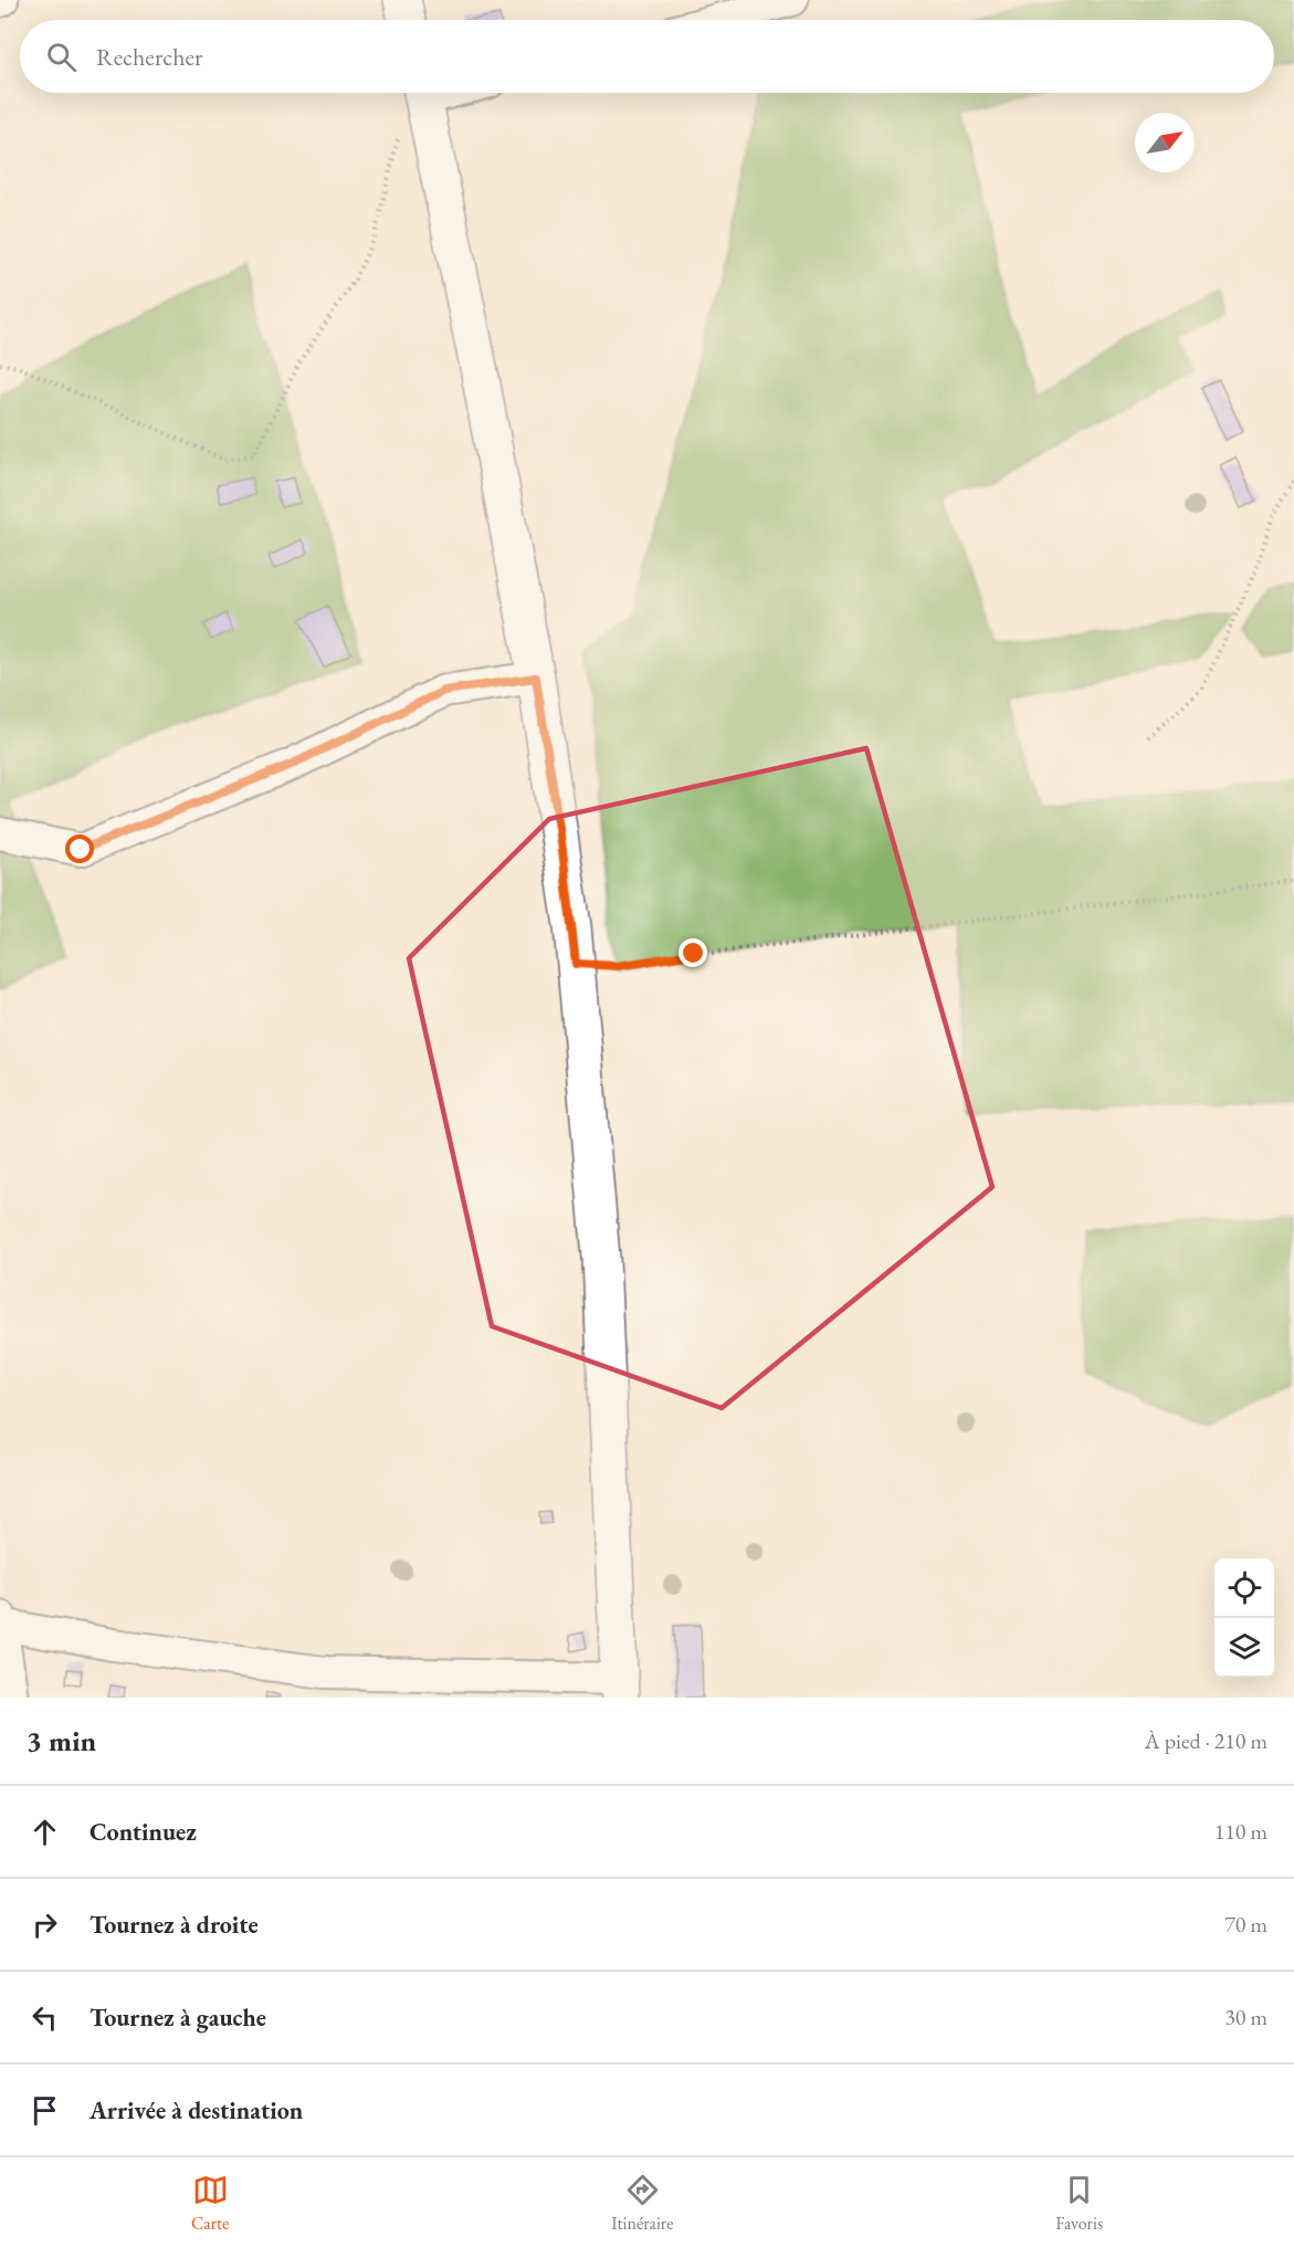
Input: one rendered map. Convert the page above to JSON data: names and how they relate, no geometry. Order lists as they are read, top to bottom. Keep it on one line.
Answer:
{"north":"top right","page":{"search":"Rechercher","heading":["3 min","À pied · 210 m"],"list":[["Continuez","110 m"],["Tournez à droite","70 m"],["Tournez à gauche","30 m"],"Arrivée à destination"],"nav":["Carte","Itinéraire","Favoris"]}}
